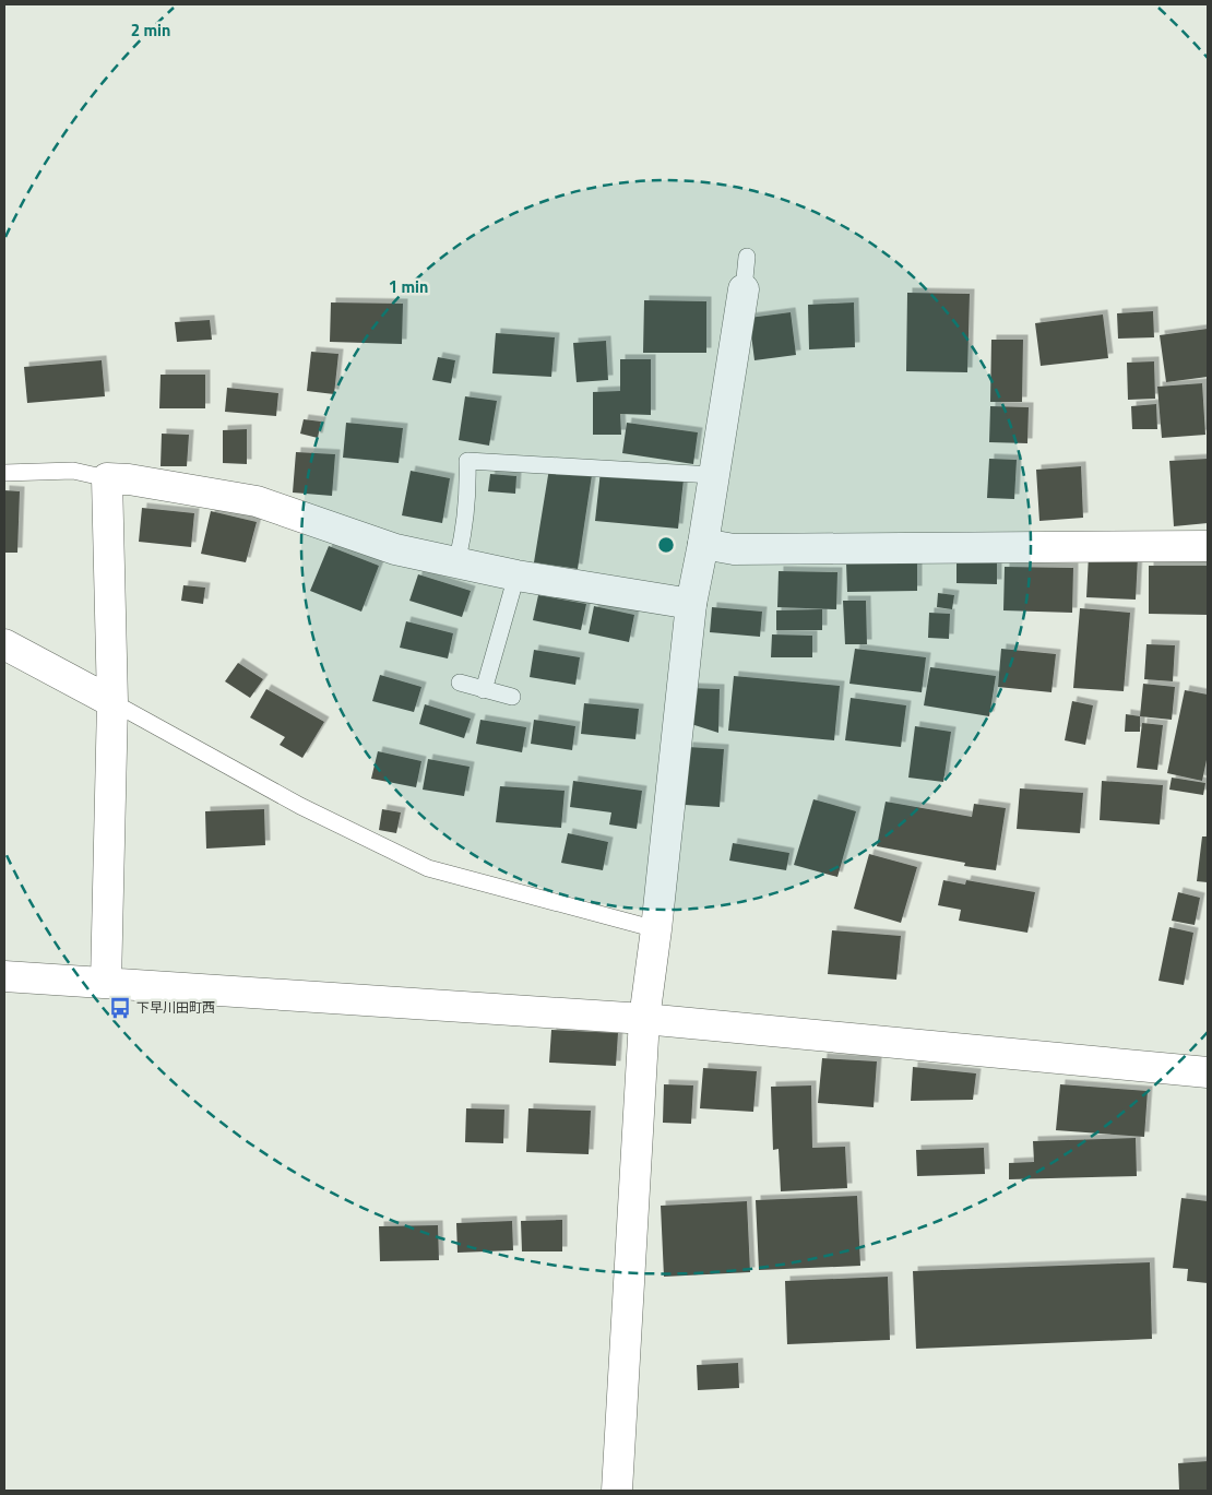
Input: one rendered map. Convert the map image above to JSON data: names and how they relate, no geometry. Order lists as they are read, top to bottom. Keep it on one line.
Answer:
{"places":{"bus stop":["下早川田町西"]},"rings":["2 min","1 min"]}
